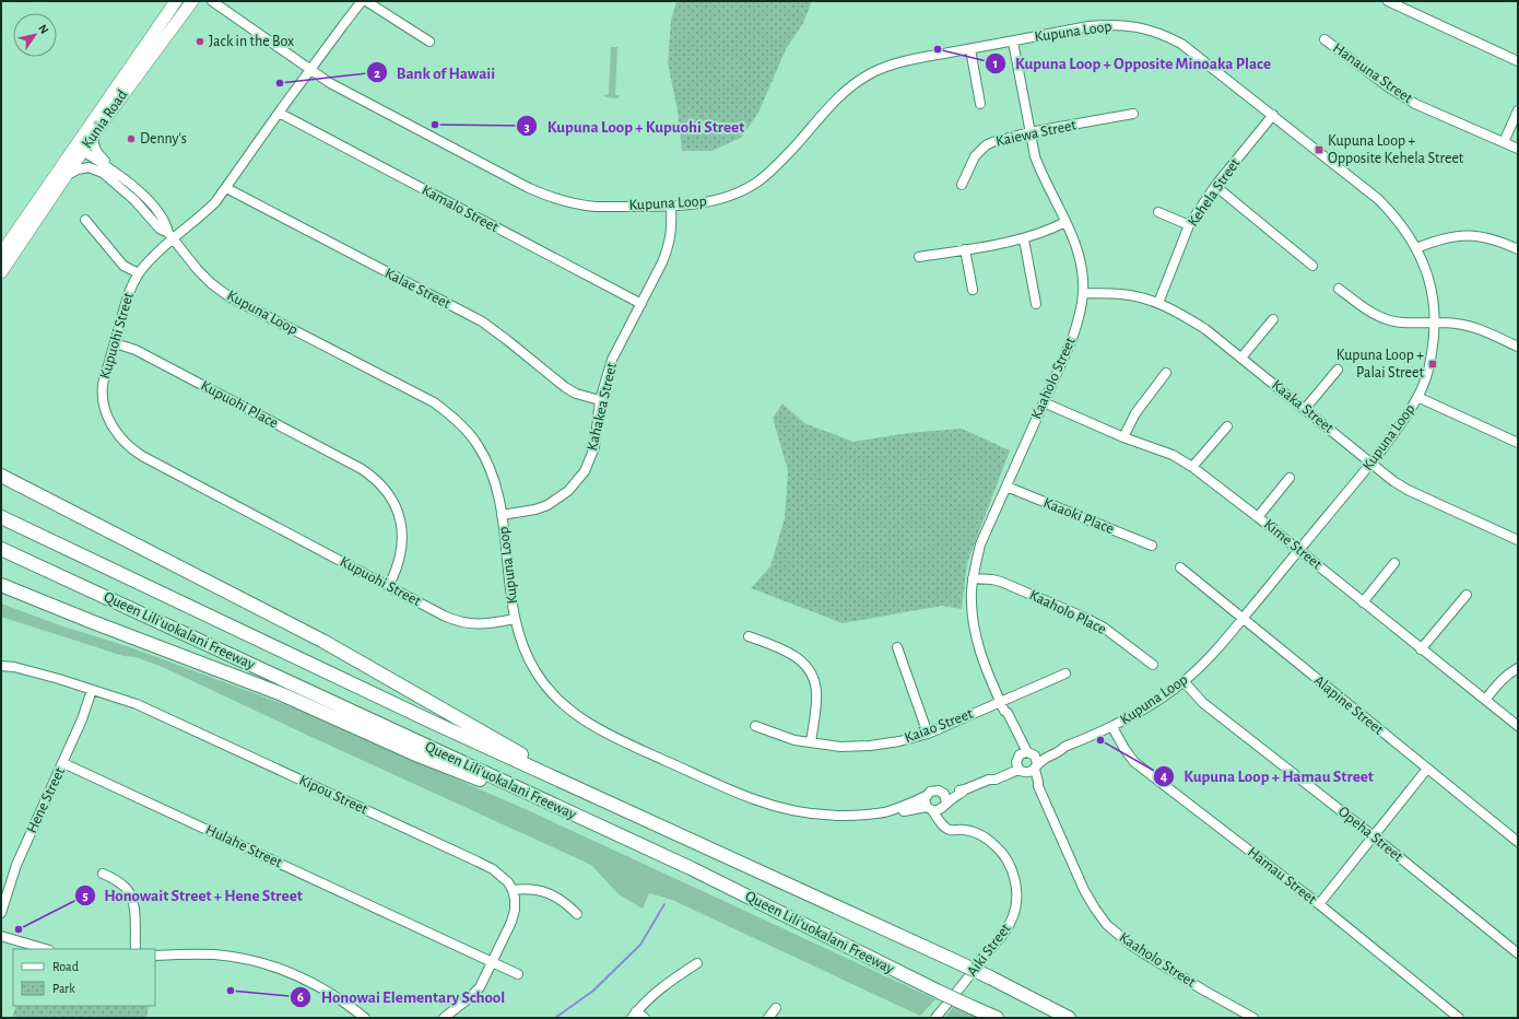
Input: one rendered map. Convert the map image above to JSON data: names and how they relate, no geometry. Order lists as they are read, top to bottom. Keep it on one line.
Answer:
{"streets":{"highway":["Queen Liliʻuokalani Freeway"],"main road":["Kunia Road"],"street":["Kupuna Loop","Hanauna Street","Kaiewa Street","Kehela Street","Kamalo Street","Kalae Street","Kupuohi Street","Kaaholo Street","Kupuohi Place","Kahakea Street","Kaaka Street","Kaaoki Place","Kime Street","Kaaholo Place","Alapine Street","Kaiao Street","Kipou Street","Hene Street","Opeha Street","Hulahe Street","Hamau Street","Aiki Street"]},"crossings":[["Kupuna Loop","Kunia Road"],["Kupuna Loop","Kehela Street"],["Kupuna Loop","Kupuohi Street"],["Kupuna Loop","Kaaholo Street"],["Kupuna Loop","Kahakea Street"],["Kupuna Loop","Kaaka Street"],["Kupuna Loop","Kime Street"],["Kupuna Loop","Alapine Street"],["Kupuna Loop","Opeha Street"],["Kupuna Loop","Hamau Street"],["Kaiewa Street","Kaaholo Street"],["Kehela Street","Kaaka Street"],["Kamalo Street","Kupuohi Street"],["Kamalo Street","Kahakea Street"],["Kalae Street","Kupuohi Street"],["Kalae Street","Kahakea Street"],["Kupuohi Street","Kupuohi Place"],["Kaaholo Street","Kaaka Street"],["Kaaholo Street","Kaaoki Place"],["Kaaholo Street","Kime Street"],["Kaaholo Street","Kaaholo Place"],["Kaaholo Street","Kaiao Street"],["Kipou Street","Hene Street"],["Hene Street","Hulahe Street"]],"places":{"other":["Jack in the Box","Kupuna Loop + Opposite Minoaka Place","Bank of Hawaii","Kupuna Loop + Kupuohi Street","Denny's","Kupuna Loop + Hamau Street","Honowait Street + Hene Street","Honowai Elementary School"],"transit":["Kupuna Loop + Opposite Kehela Street","Kupuna Loop + Palai Street"]},"legend":["Road","Park"],"north":"top right"}
